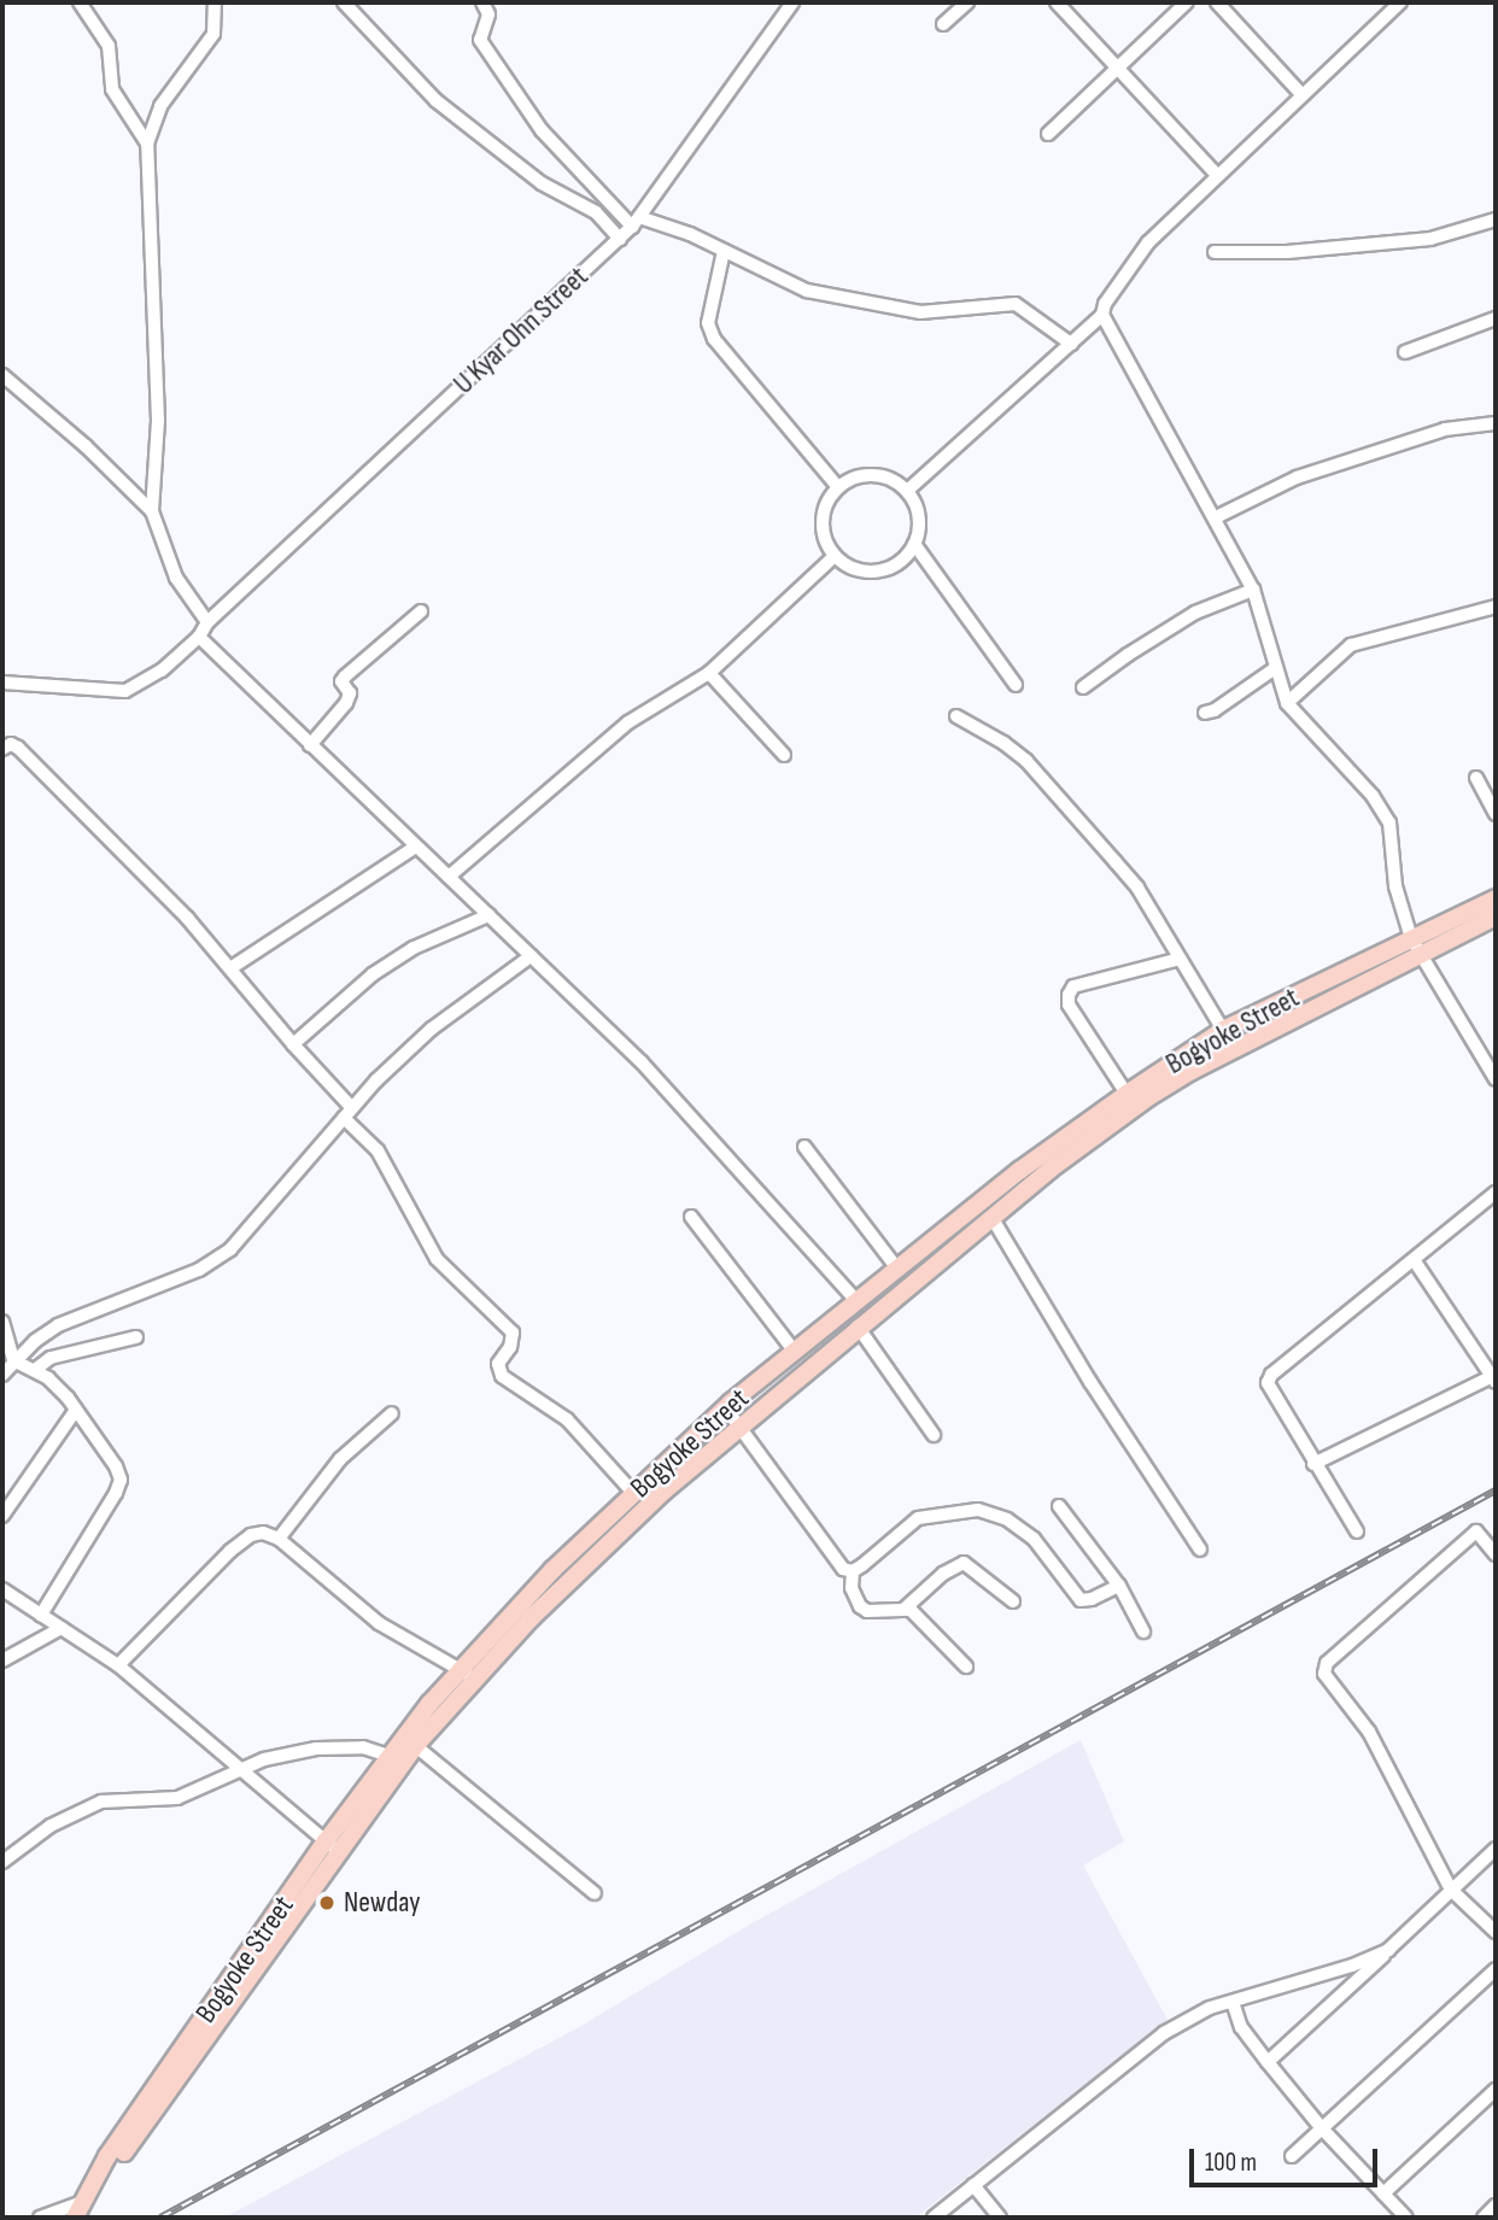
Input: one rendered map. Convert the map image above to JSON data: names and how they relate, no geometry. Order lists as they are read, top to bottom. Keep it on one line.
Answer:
{"streets":{"main road":["Bogyoke Street"],"street":["U Kyar Ohn Street"]},"places":["Newday"],"scale_bar":"100 m"}
